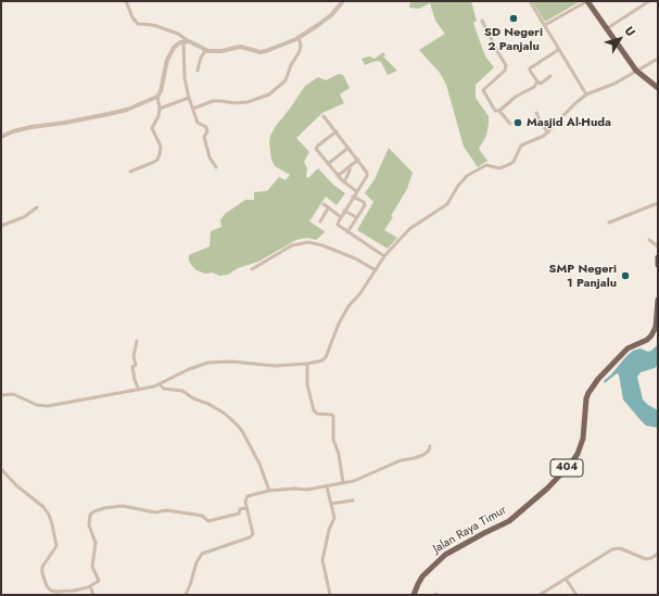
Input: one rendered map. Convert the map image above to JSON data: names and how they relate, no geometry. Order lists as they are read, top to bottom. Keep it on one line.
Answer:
{"streets":{"main road":["404","Jalan Raya Timur"]},"places":["SD Negeri 2 Panjalu","Masjid Al-Huda","SMP Negeri 1 Panjalu"],"north":"top right"}
